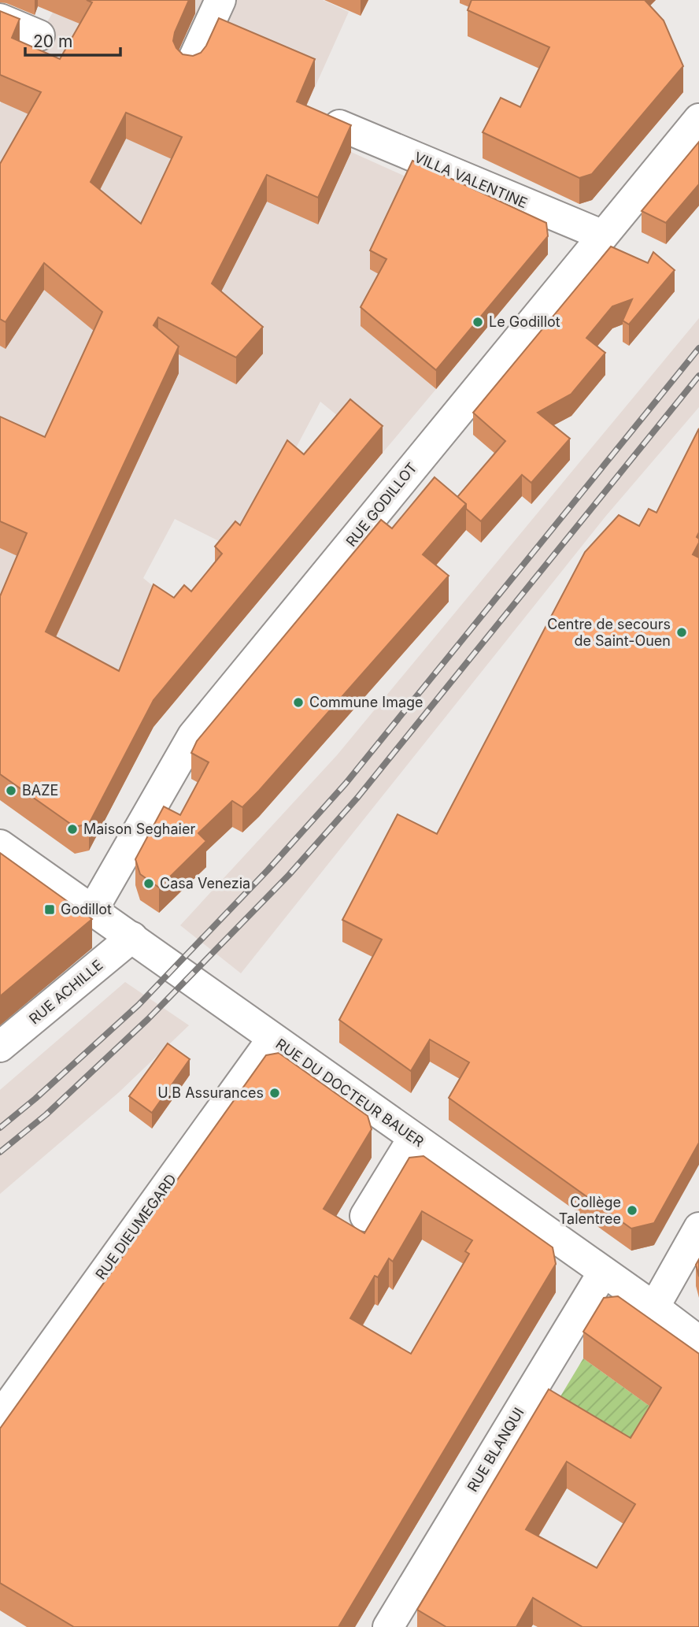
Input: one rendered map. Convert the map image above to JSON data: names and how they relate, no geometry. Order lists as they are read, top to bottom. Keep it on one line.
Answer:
{"streets":{"street":["VILLA VALENTINE","RUE GODILLOT","RUE ACHILLE","RUE DU DOCTEUR BAUER","RUE DIEUMEGARD","RUE BLANQUI"]},"crossings":[["VILLA VALENTINE","RUE GODILLOT"],["RUE GODILLOT","RUE DU DOCTEUR BAUER"],["RUE ACHILLE","RUE DU DOCTEUR BAUER"],["RUE DU DOCTEUR BAUER","RUE DIEUMEGARD"],["RUE DU DOCTEUR BAUER","RUE BLANQUI"]],"places":{"other":["Le Godillot","Centre de secours de Saint-Ouen","Commune Image","BAZE","Maison Seghaier","Casa Venezia","U.B Assurances","Collège Talentree"],"transit":["Godillot"]},"scale_bar":"20 m"}
